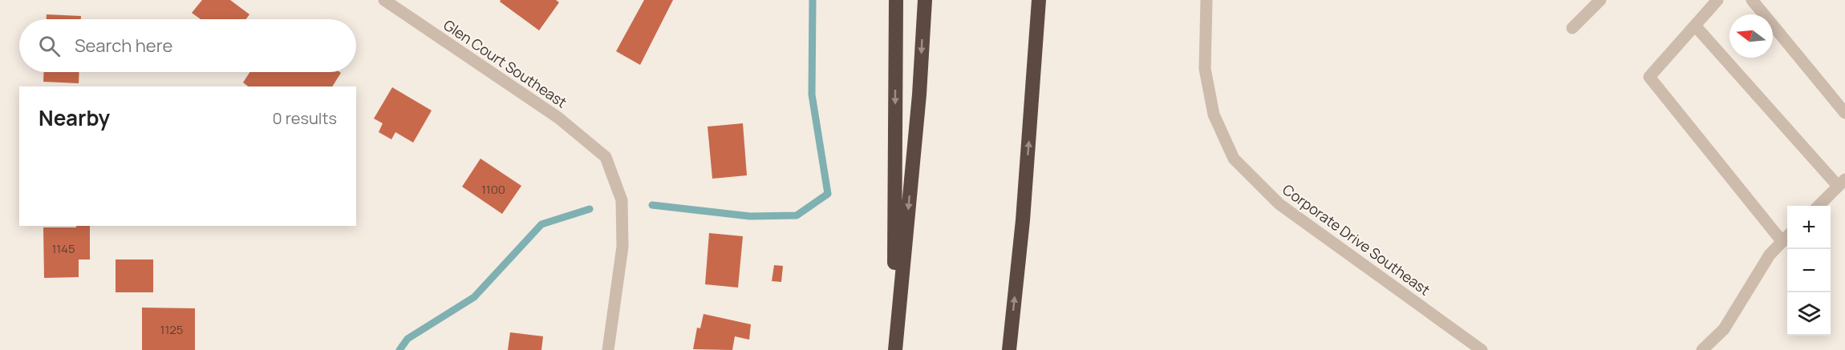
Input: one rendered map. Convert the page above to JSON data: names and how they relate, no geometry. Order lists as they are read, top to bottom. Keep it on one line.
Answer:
{"streets":{"street":["Glen Court Southeast","Corporate Drive Southeast"]},"house_numbers":["1100","1145","1125"],"north":"left","page":{"search":"Search here","heading":["Nearby","0 results"],"map_buttons":["+","−"]}}
